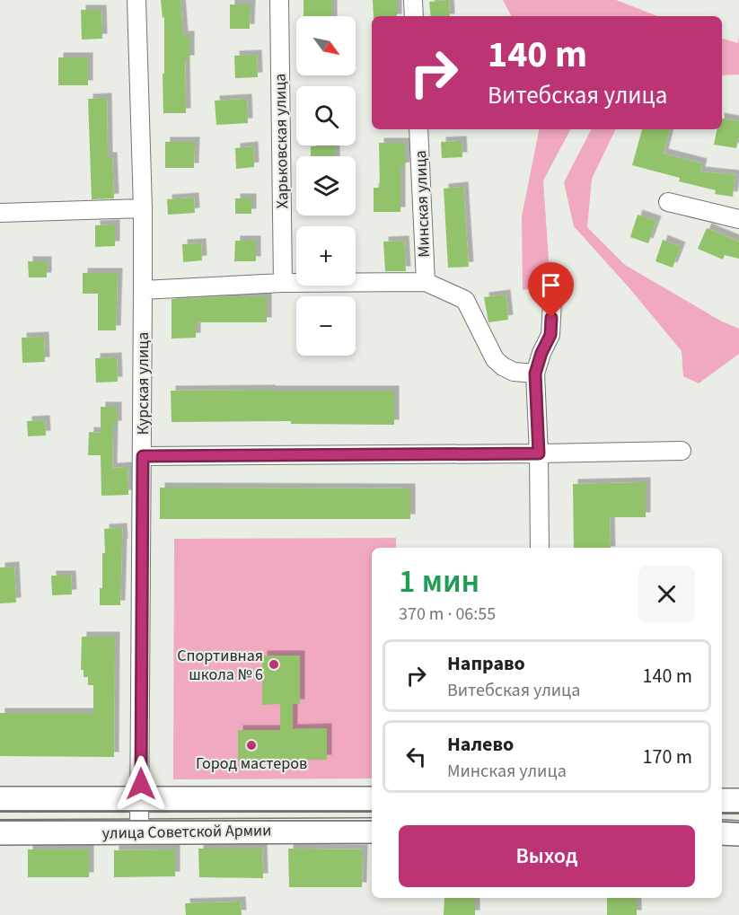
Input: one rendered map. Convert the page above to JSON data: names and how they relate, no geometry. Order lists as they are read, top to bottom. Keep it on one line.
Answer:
{"streets":{"main road":["улица Советской Армии"],"street":["Харьковская улица","Минская улица","Курская улица"]},"crossings":[["Курская улица","улица Советской Армии"]],"places":["Спортивная школа № 6","Город мастеров"],"north":"bottom right","page":{"map_buttons":["+","−"],"turn":["140 m","Витебская улица"],"heading":["1 мин","370 m · 06:55"],"list":[{"name":"Направо","note":"Витебская улица","value":"140 m"},{"name":"Налево","note":"Минская улица","value":"170 m"}],"buttons":"Выход"}}
